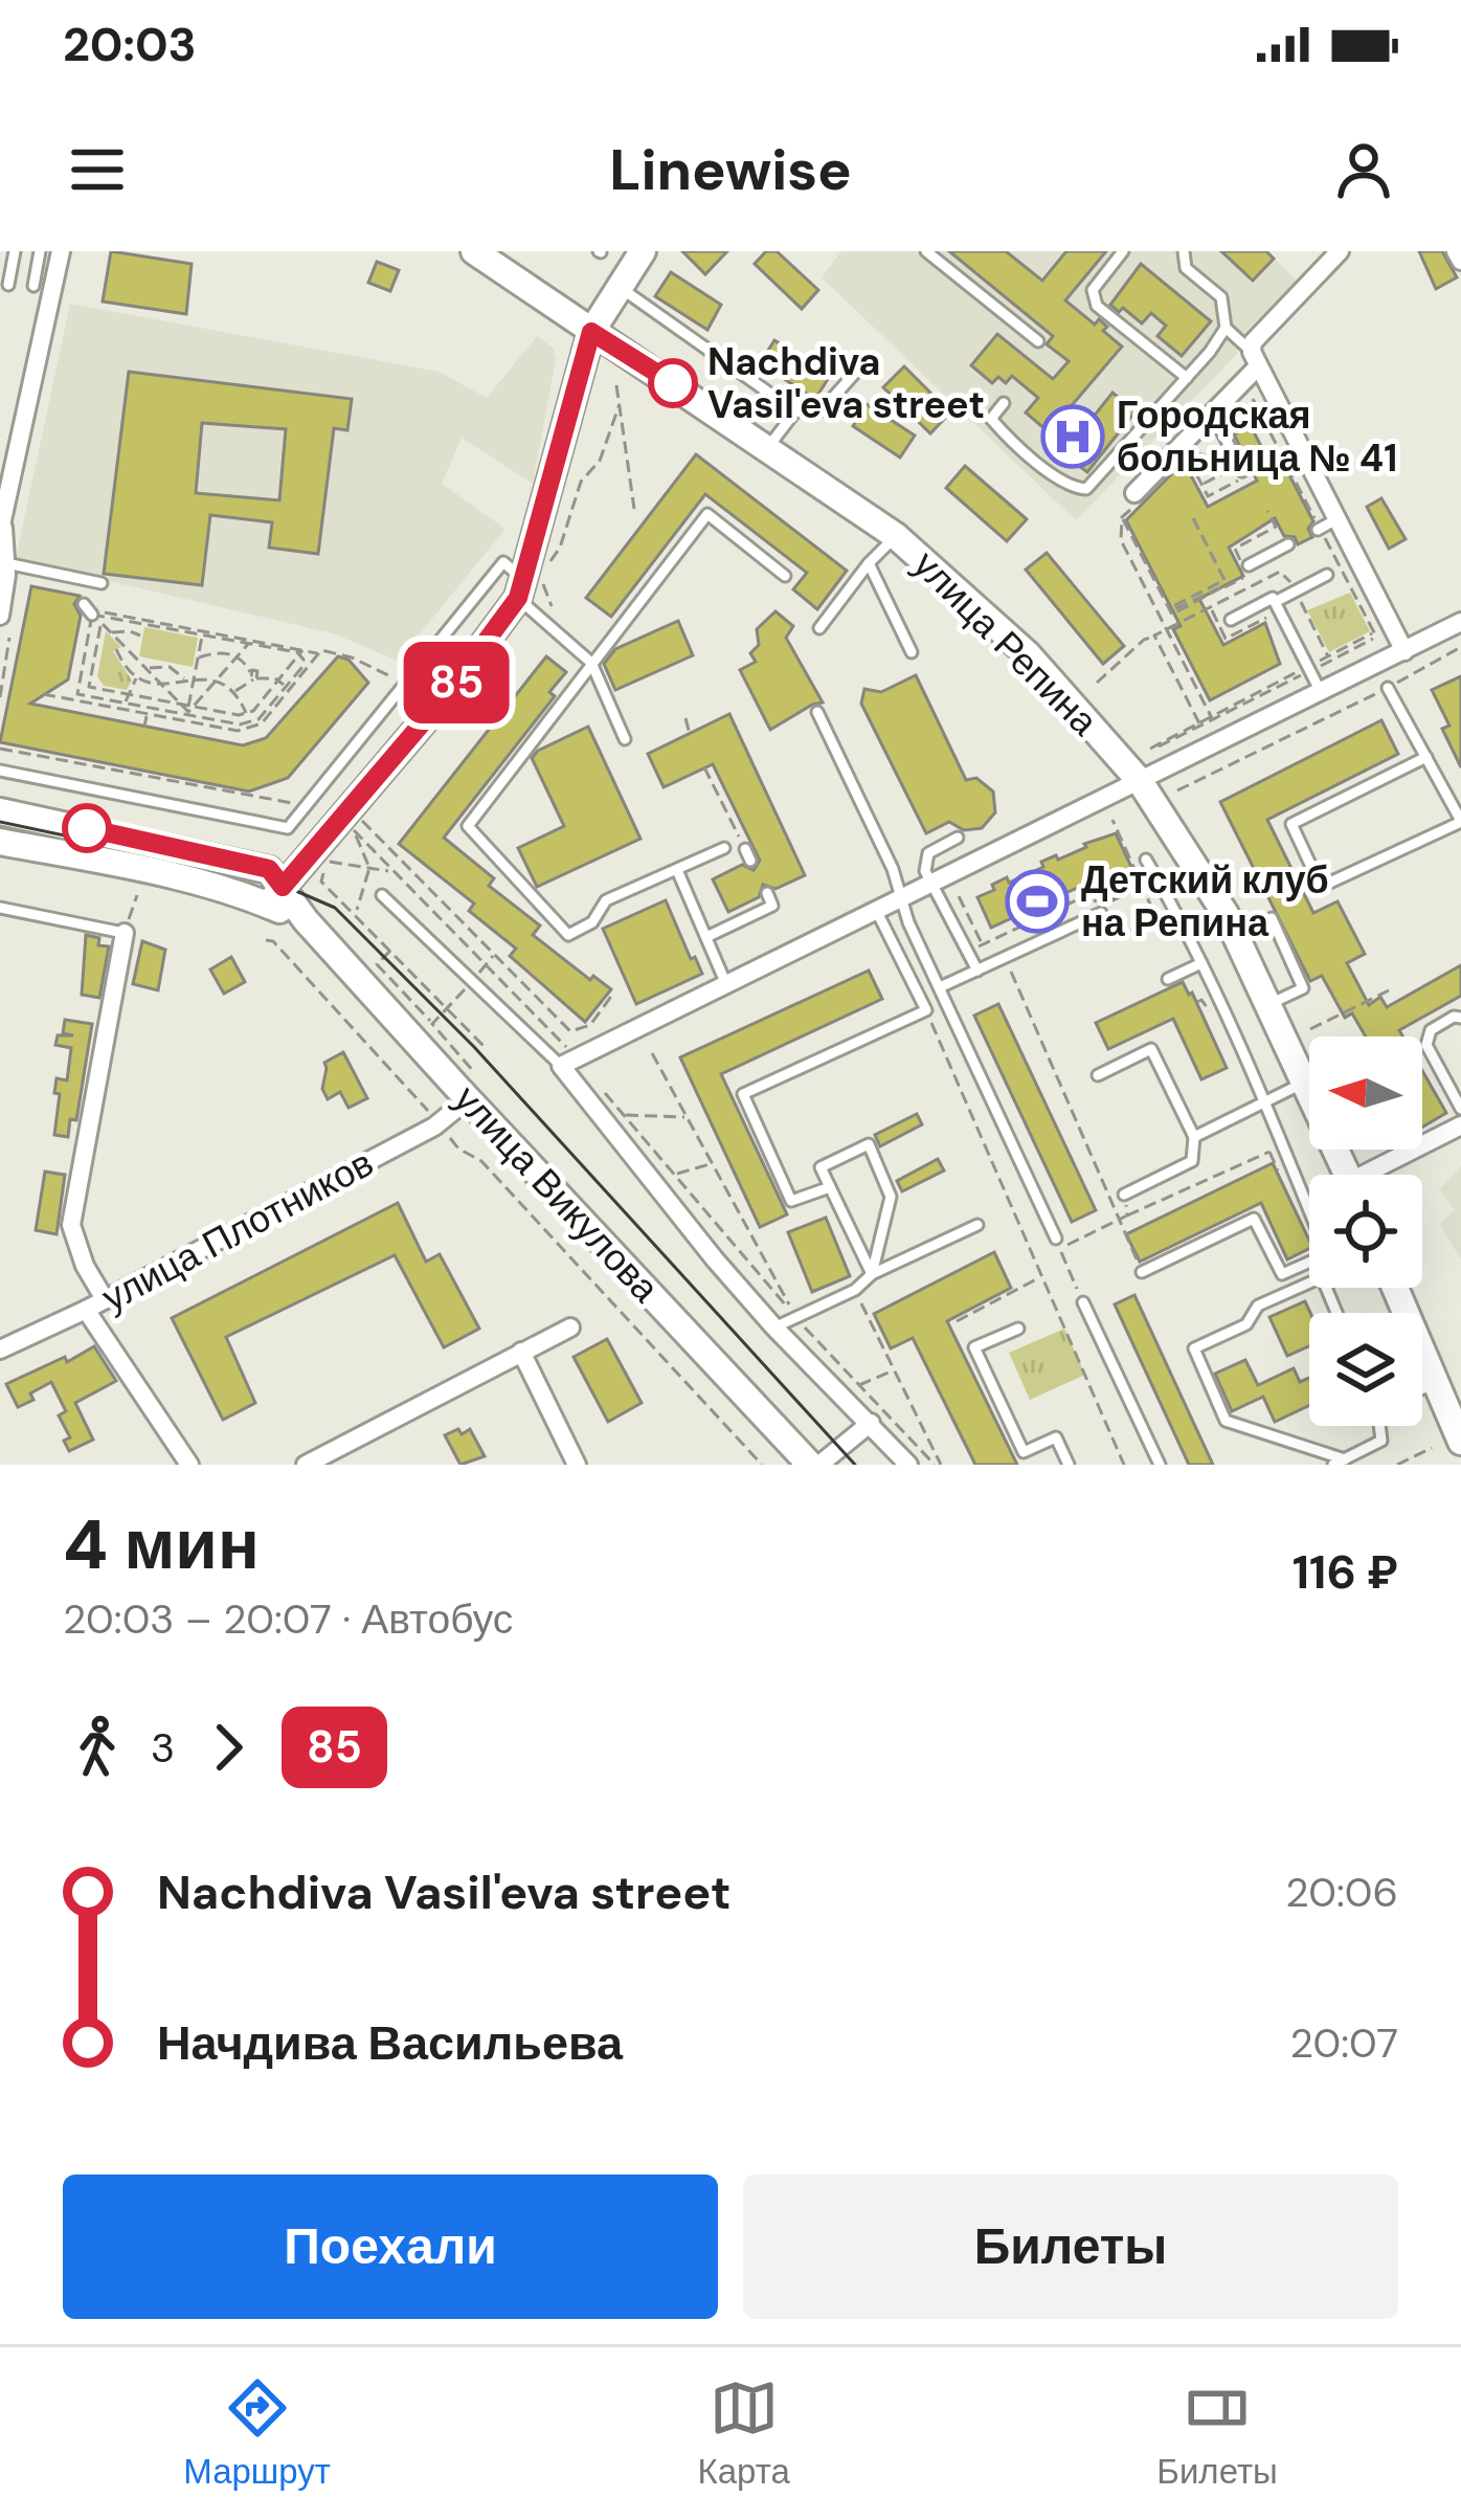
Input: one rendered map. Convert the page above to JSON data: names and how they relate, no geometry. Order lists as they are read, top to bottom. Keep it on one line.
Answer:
{"streets":{"street":["улица Репина","улица Викулова","улица Плотников"]},"crossings":[["улица Викулова","улица Плотников"]],"places":{"other":["Nachdiva Vasil'eva street"],"hospital":["Городская больница № 41"],"sports":["Детский клуб на Репина"]},"lines":["bus line 85"],"north":"left","page":{"status":"20:03","header":"Linewise","on_map":"85","heading":["4 мин","20:03 – 20:07 · Автобус","116 ₽"],"legs":["3","85"],"list":[{"name":"Nachdiva Vasil'eva street","value":"20:06"},{"name":"Начдива Васильева","value":"20:07"}],"buttons":["Поехали","Билеты"],"tabs":["Маршрут","Карта","Билеты"]}}
